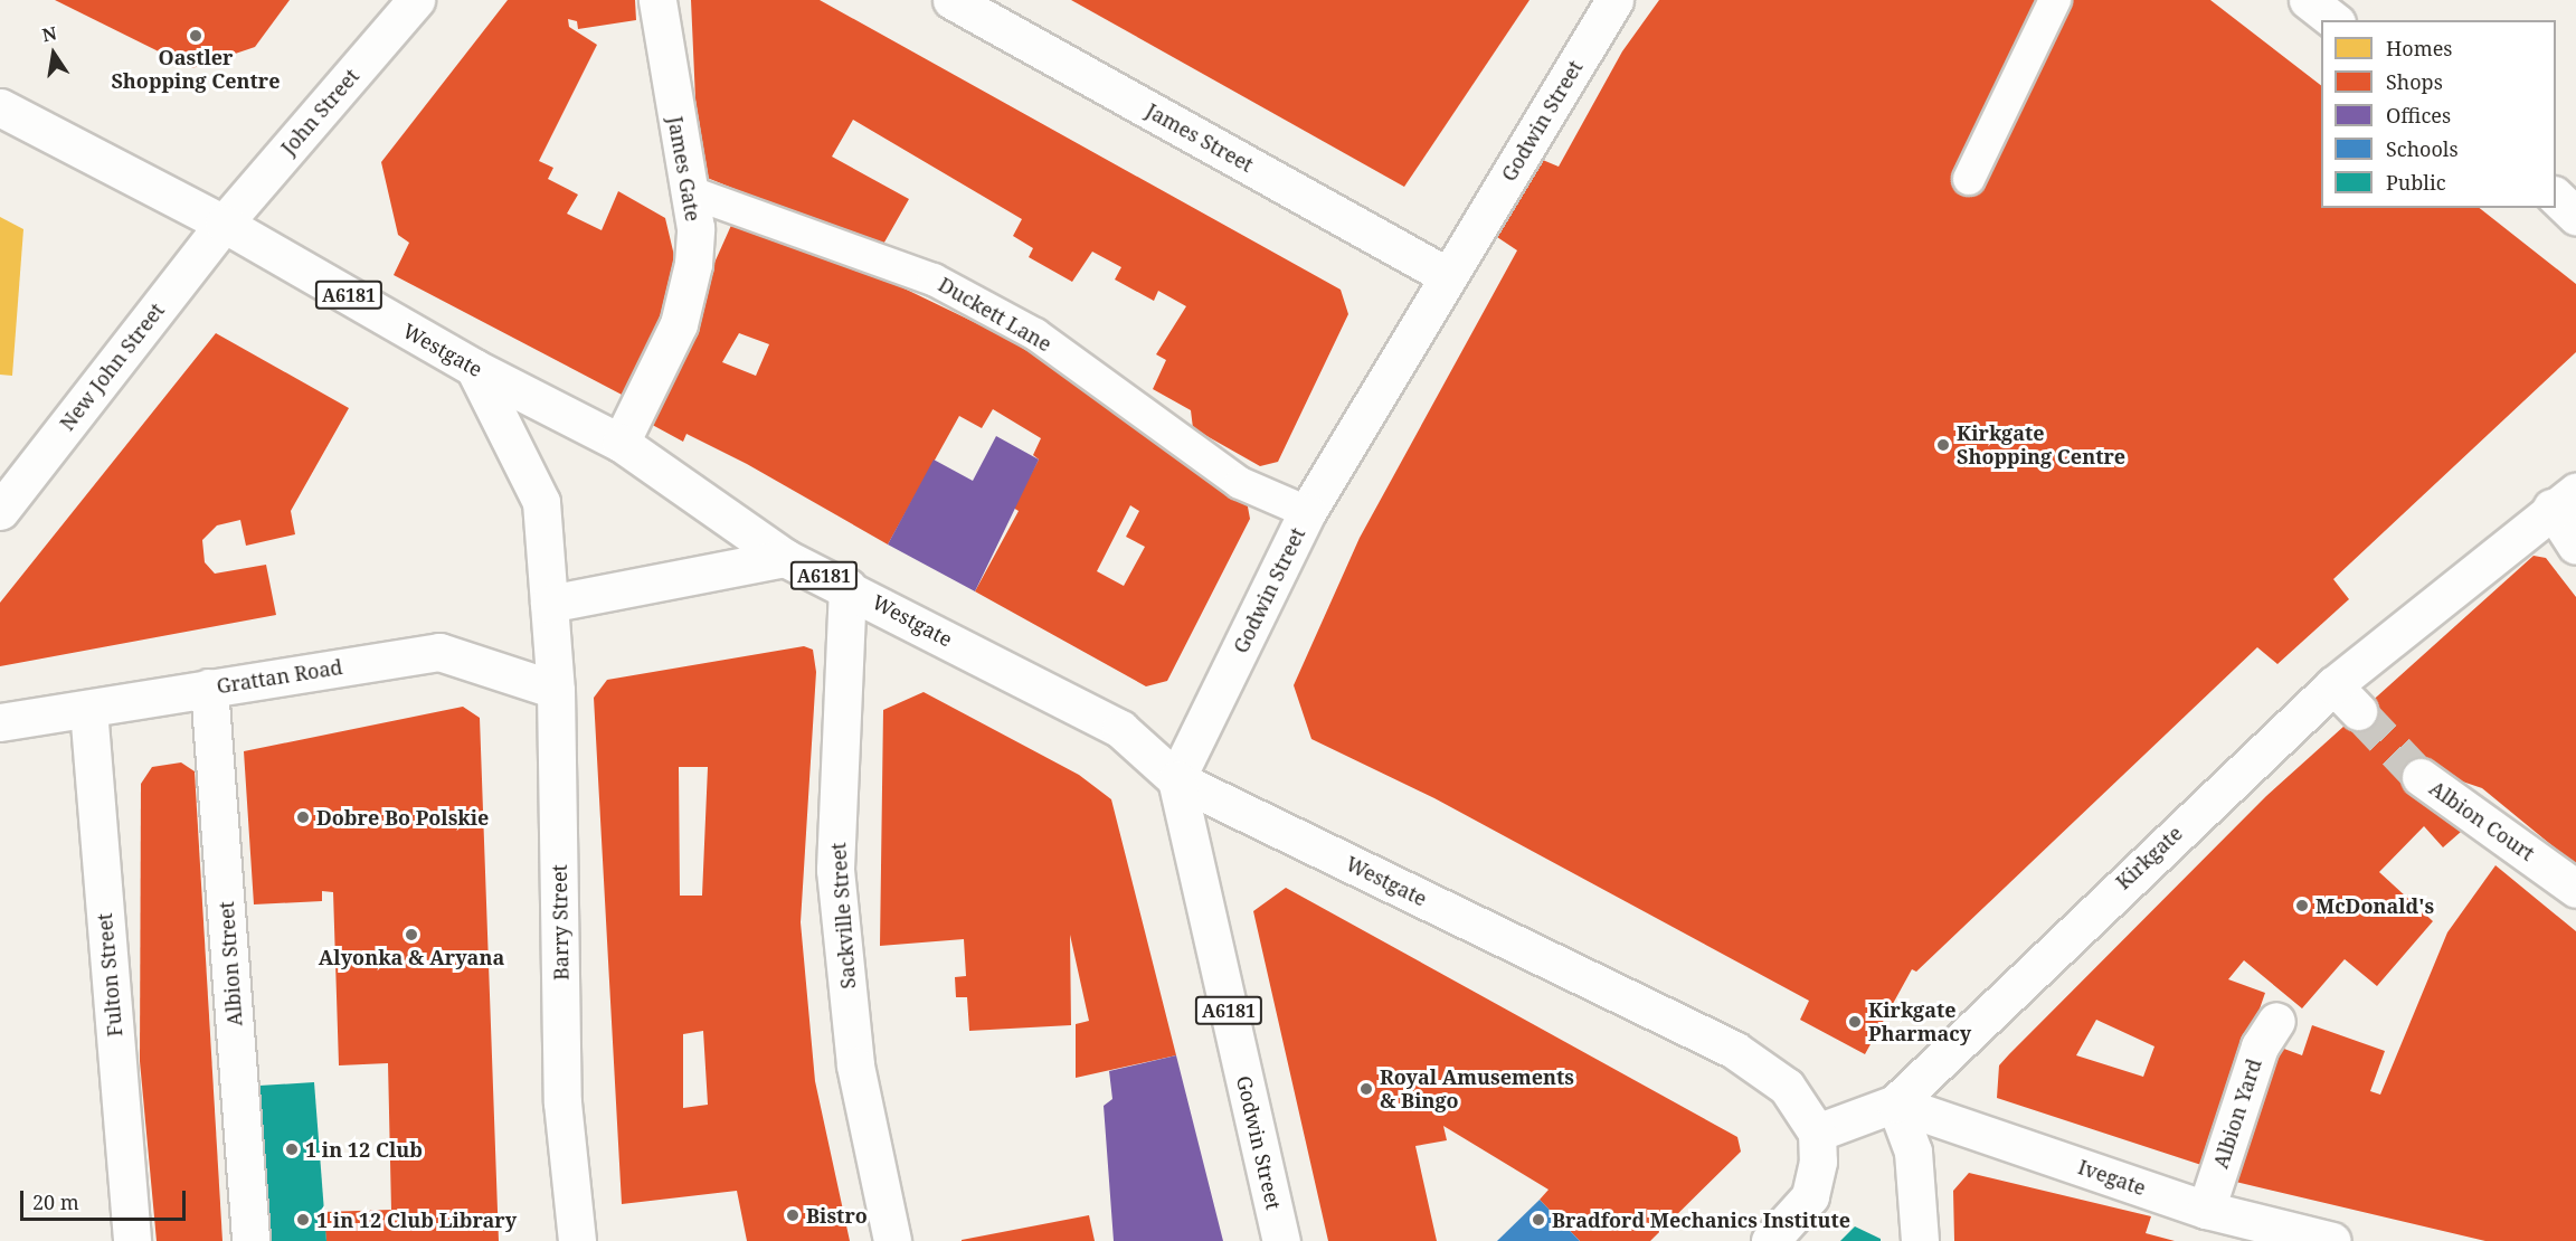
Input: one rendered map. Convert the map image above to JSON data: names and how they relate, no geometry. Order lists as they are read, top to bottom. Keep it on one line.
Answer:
{"streets":{"street":["John Street","Godwin Street","James Street","James Gate","A6181","Westgate","New John Street","Grattan Road","Albion Court","Kirkgate","Sackville Street","Barry Street","Albion Street","Fulton Street","Albion Yard","Ivegate"],"lane":["Duckett Lane"]},"crossings":[["John Street","Westgate"],["John Street","New John Street"],["Godwin Street","James Street"],["Godwin Street","Duckett Lane"],["Godwin Street","Westgate"],["James Gate","Duckett Lane"],["James Gate","Westgate"],["A6181","Westgate"],["A6181","Barry Street"],["Westgate","New John Street"],["Westgate","Kirkgate"],["Westgate","Sackville Street"],["Westgate","Barry Street"],["Grattan Road","Barry Street"],["Grattan Road","Albion Street"],["Grattan Road","Fulton Street"],["Kirkgate","Ivegate"],["Albion Yard","Ivegate"]],"places":["Oastler Shopping Centre","Kirkgate Shopping Centre","Dobre Bo Polskie","McDonald's","Alyonka & Aryana","Kirkgate Pharmacy","Royal Amusements & Bingo","1 in 12 Club","Bistro","1 in 12 Club Library","Bradford Mechanics Institute"],"legend":["Homes","Shops","Offices","Schools","Public"],"scale_bar":"20 m","north":"top"}
